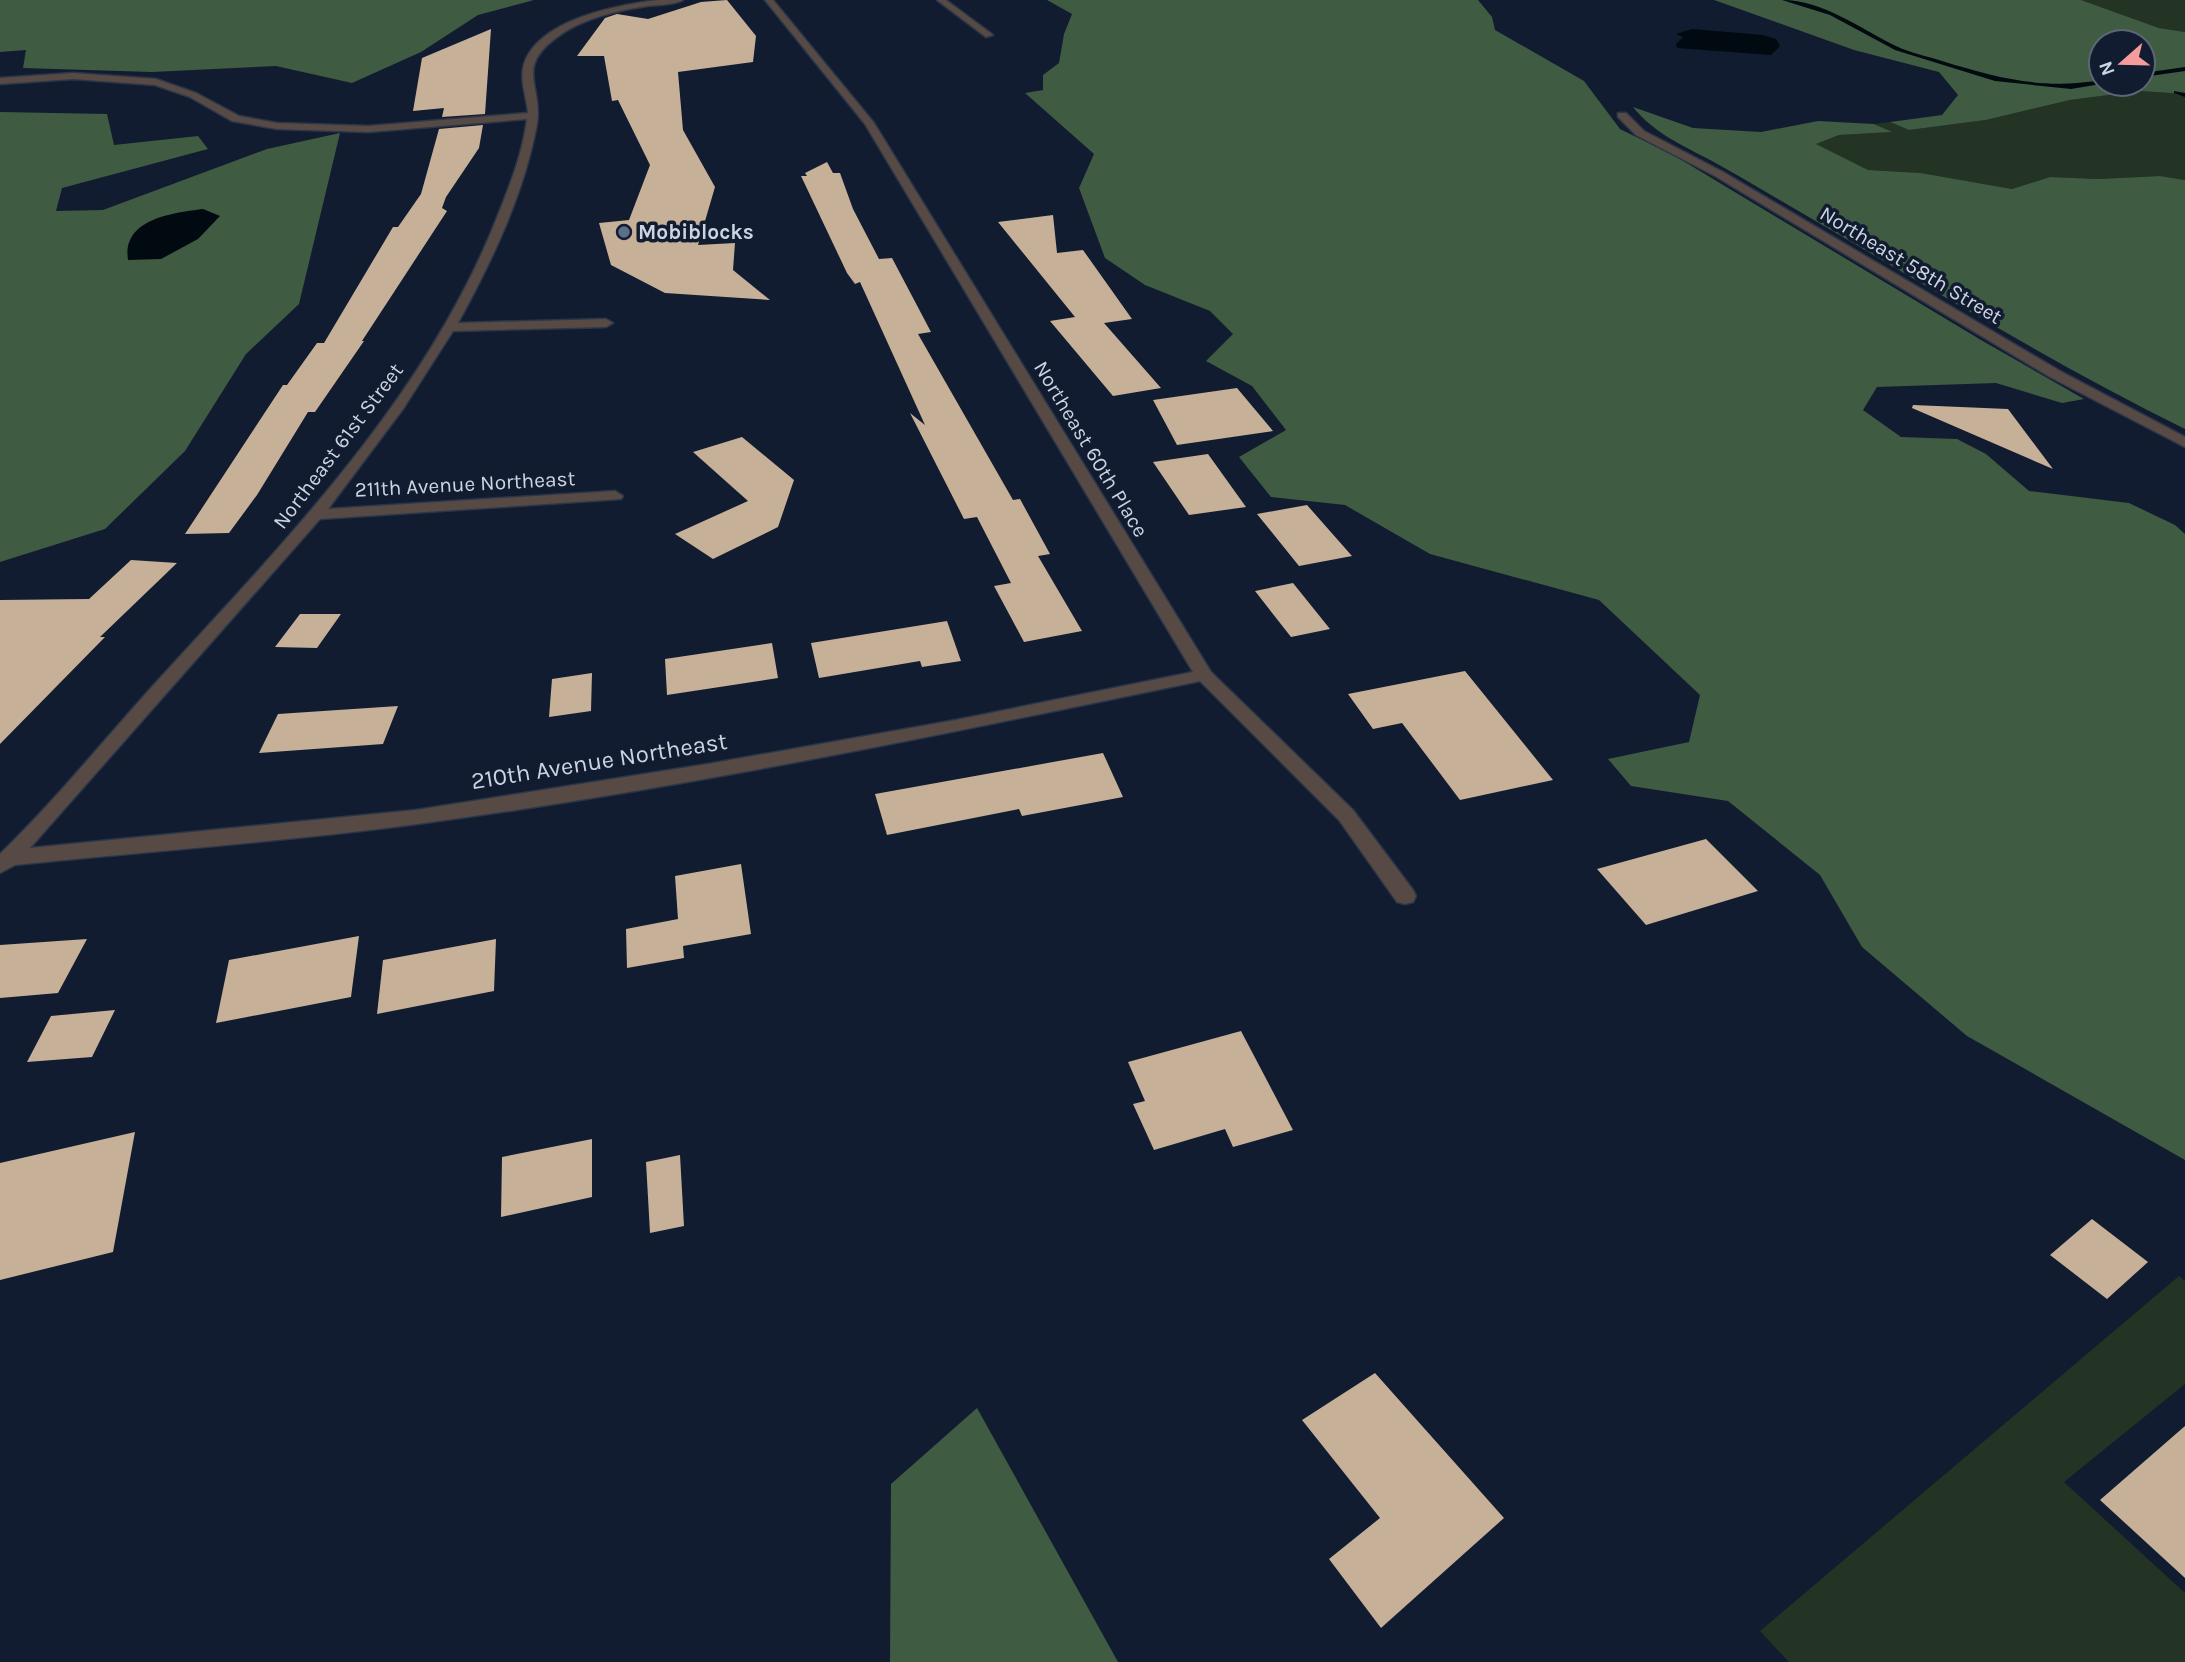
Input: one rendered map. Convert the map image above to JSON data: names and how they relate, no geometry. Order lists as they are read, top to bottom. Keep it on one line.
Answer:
{"streets":{"street":["Northeast 58th Street","Northeast 61st Street","Northeast 60th Place","211th Avenue Northeast","210th Avenue Northeast"]},"crossings":[["Northeast 61st Street","211th Avenue Northeast"],["Northeast 61st Street","210th Avenue Northeast"],["Northeast 60th Place","210th Avenue Northeast"]],"places":["Mobiblocks"],"north":"left"}
